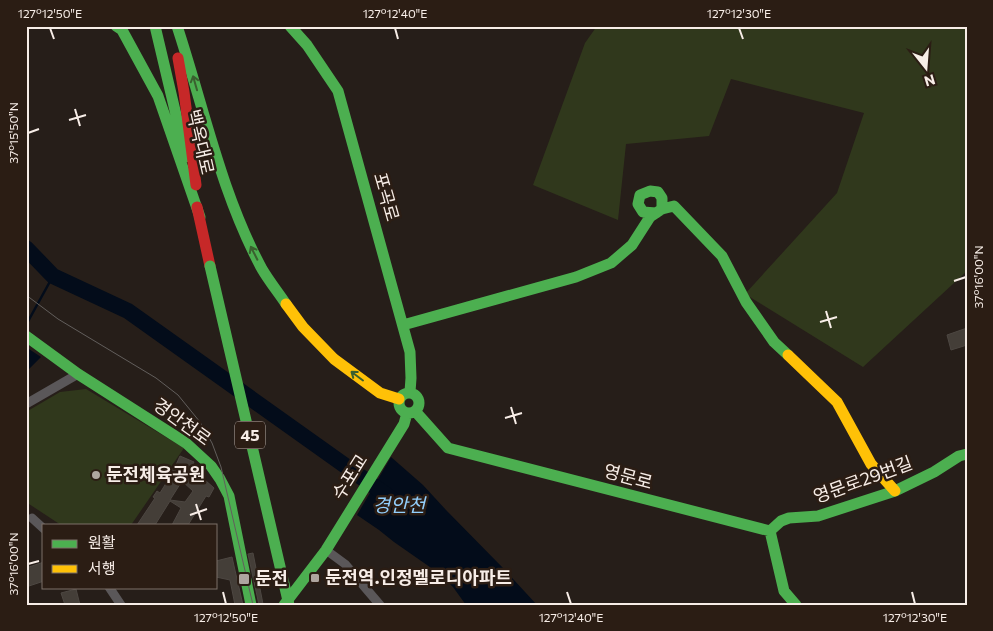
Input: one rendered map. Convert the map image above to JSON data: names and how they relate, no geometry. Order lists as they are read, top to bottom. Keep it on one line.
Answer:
{"streets":{"main road":["백옥대로","포곡로","경안천로","45","수포교","영문로","영문로29번길"]},"crossings":[["포곡로","수포교"],["포곡로","영문로"],["수포교","영문로"],["영문로","영문로29번길"]],"water":["경안천"],"places":{"other":["둔전체육공원"],"transit":["둔전역.인정멜로디아파트","둔전"]},"legend":["원활","서행"],"north":"bottom","coordinates":["127°12'50\"E","127°12'40\"E","127°12'30\"E","37°15'50\"N","37°16'00\"N"]}
